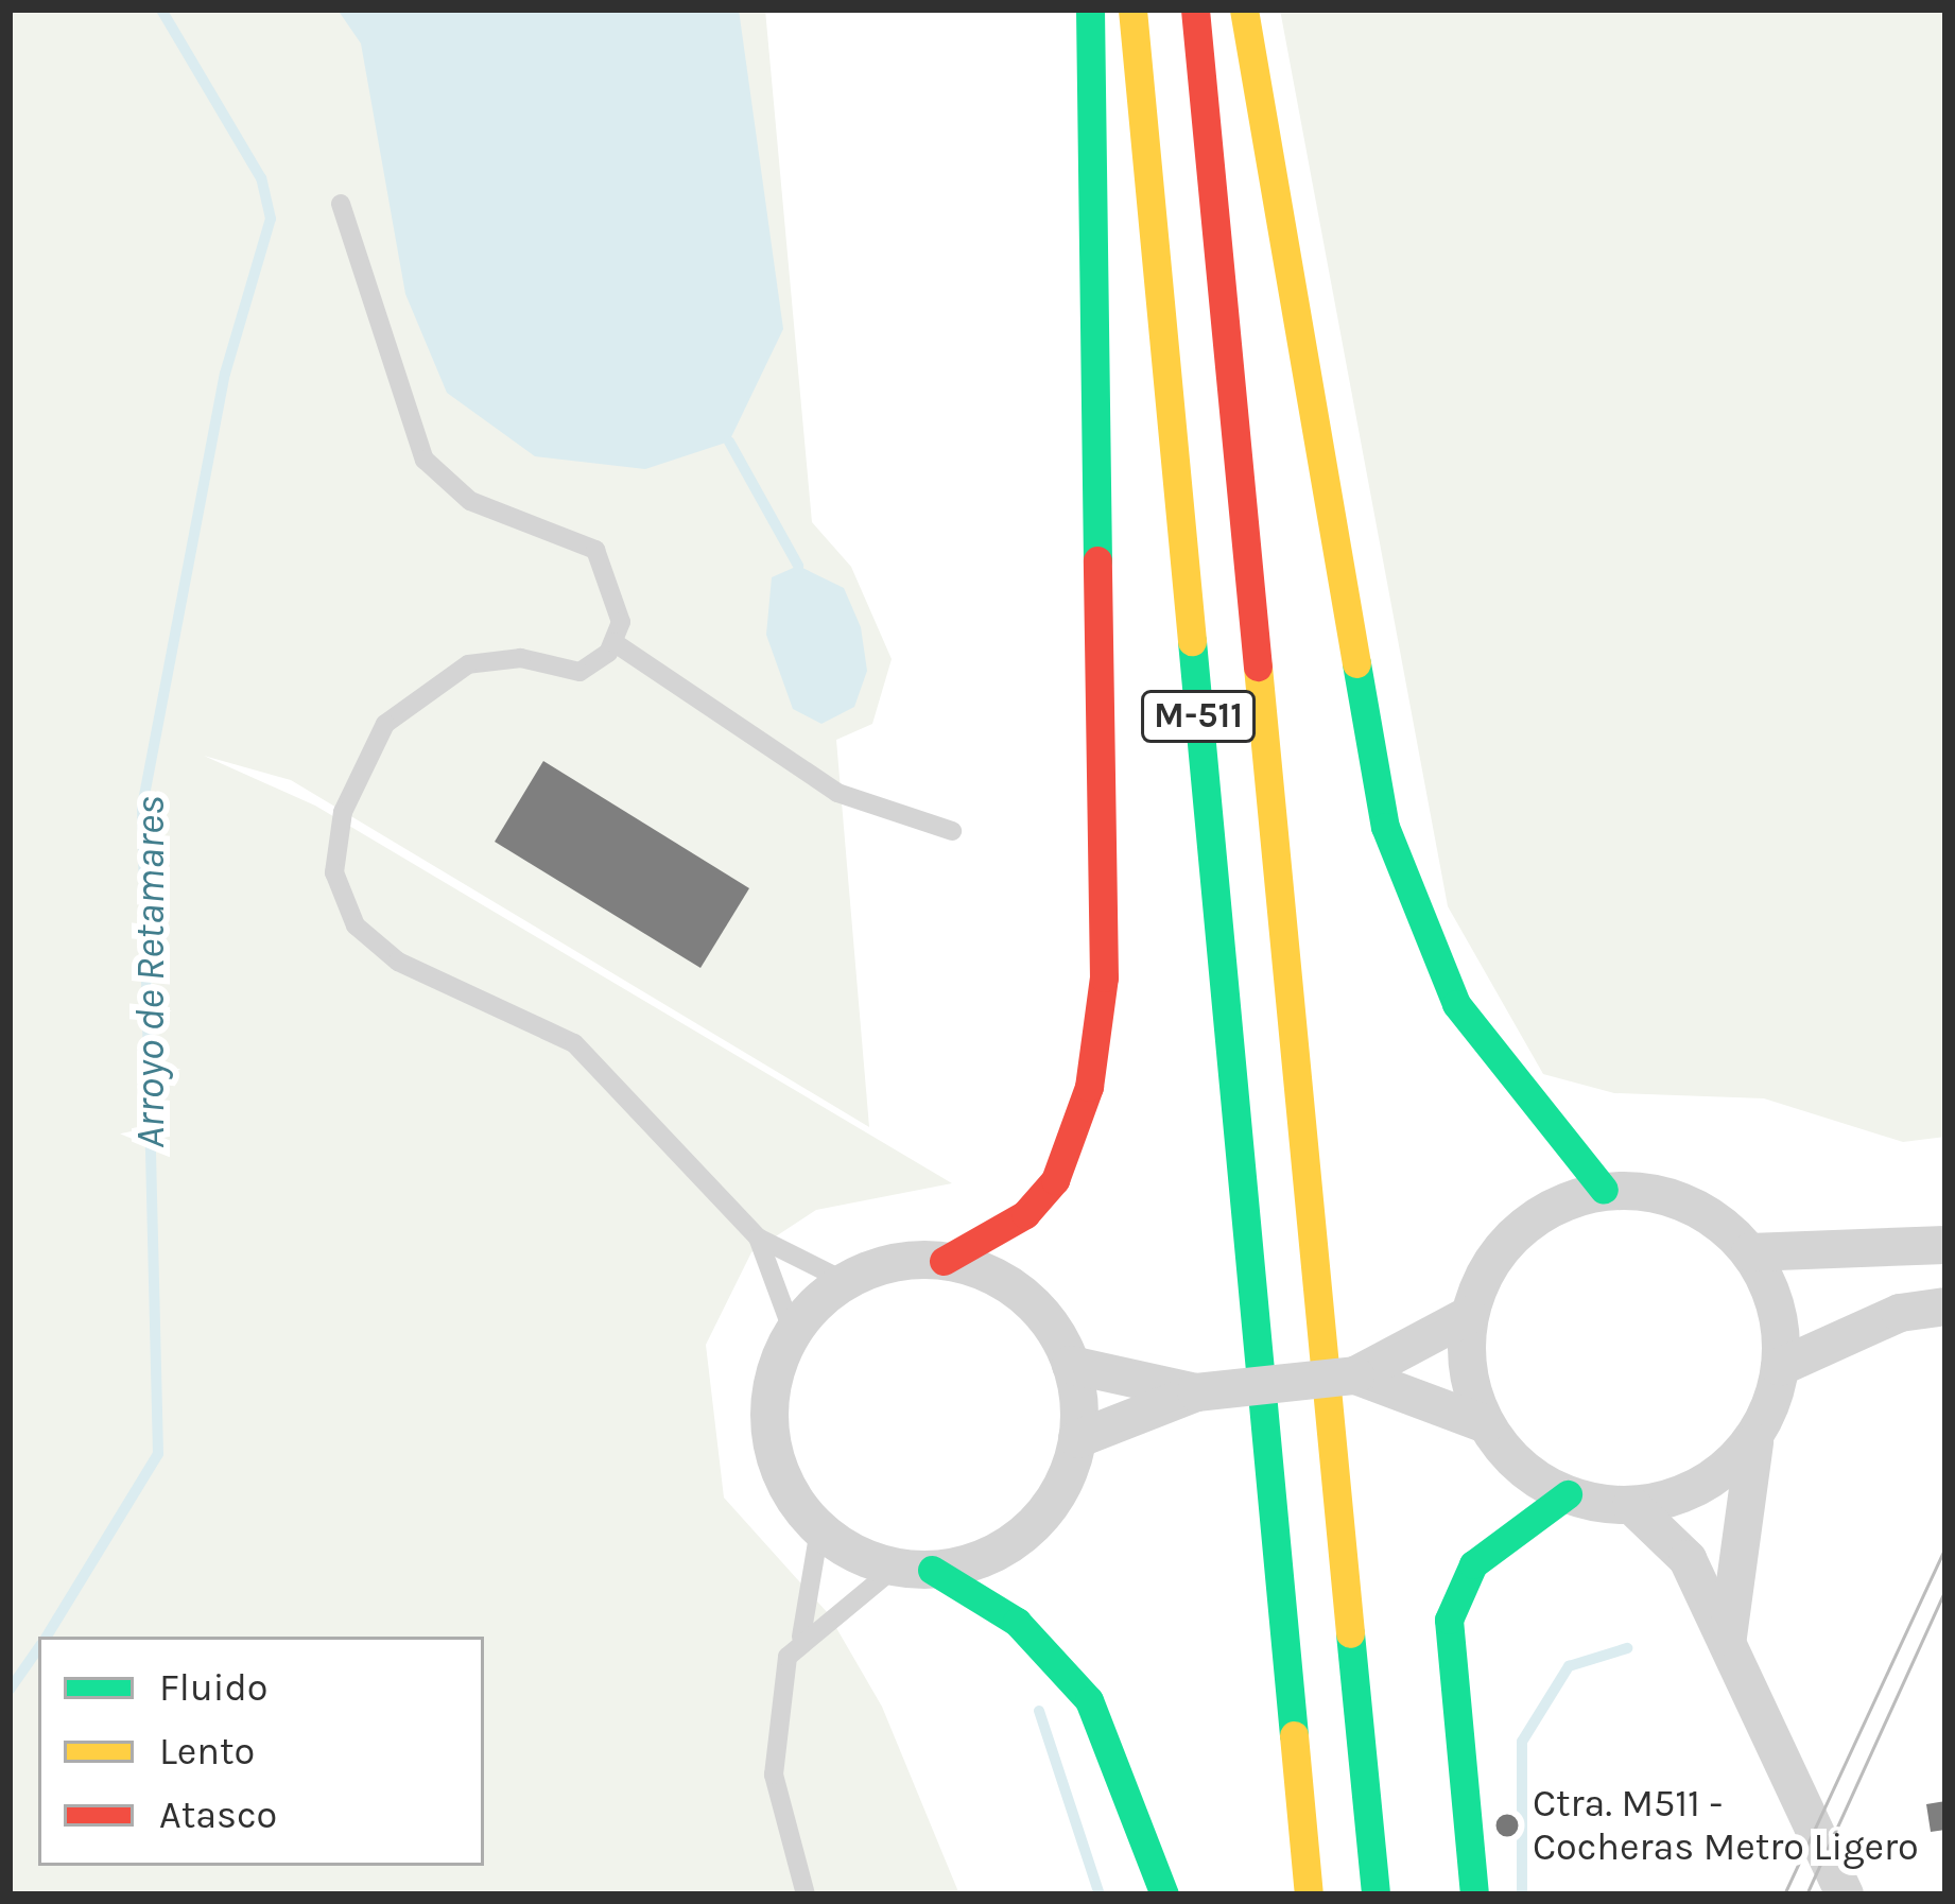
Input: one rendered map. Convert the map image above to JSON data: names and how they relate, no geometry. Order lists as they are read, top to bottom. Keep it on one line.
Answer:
{"streets":{"highway":["M-511"]},"water":["Arroyo de Retamares"],"places":["Ctra. M511 - Cocheras Metro Ligero"],"legend":["Fluido","Lento","Atasco"]}
